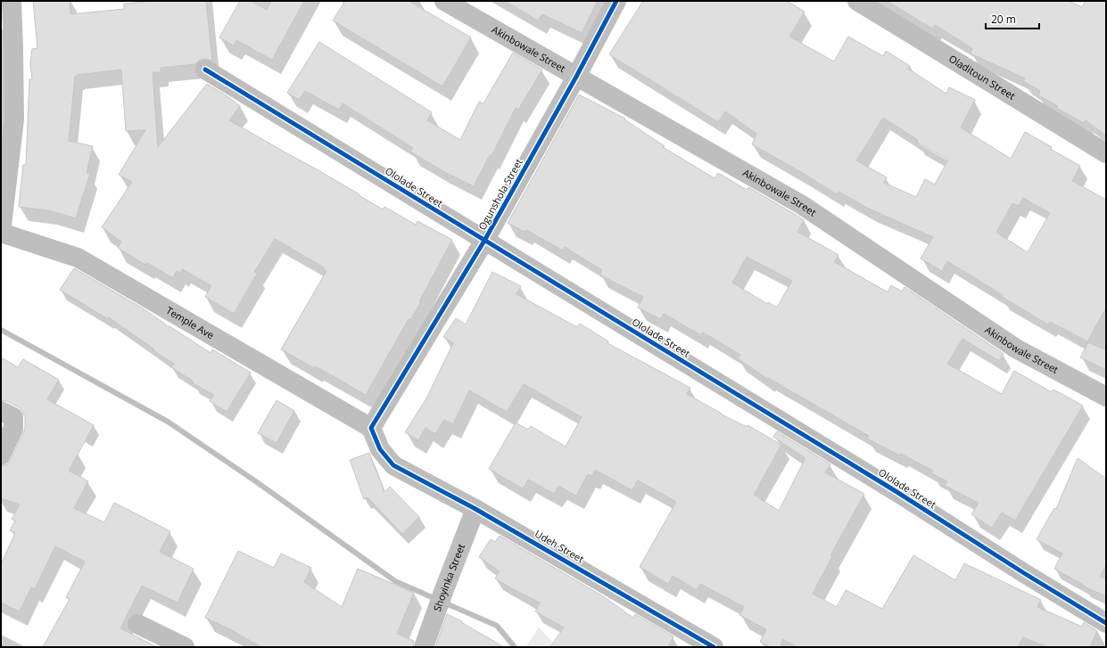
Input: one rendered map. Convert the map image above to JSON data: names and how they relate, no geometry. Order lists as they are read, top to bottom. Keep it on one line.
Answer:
{"streets":{"street":["Akinbowale Street","Oladitoun Street","Ololade Street","Ogunshola Street","Temple Ave","Udeh Street","Shoyinka Street"]},"crossings":[["Akinbowale Street","Ogunshola Street"],["Ololade Street","Ogunshola Street"],["Ogunshola Street","Temple Ave"],["Ogunshola Street","Udeh Street"],["Temple Ave","Udeh Street"],["Udeh Street","Shoyinka Street"]],"scale_bar":"20 m"}
